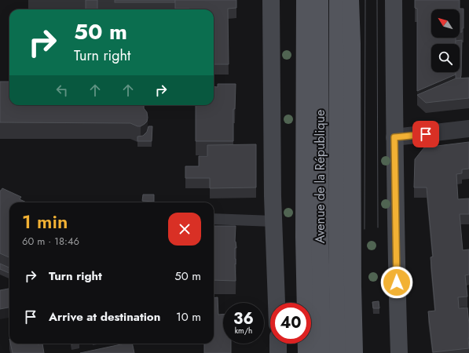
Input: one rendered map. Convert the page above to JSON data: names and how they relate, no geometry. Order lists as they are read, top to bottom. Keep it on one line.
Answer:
{"streets":{"main road":["Avenue de la République"]},"north":"top left","page":{"turn":["50 m","Turn right"],"heading":["1 min","60 m · 18:46"],"list":[{"name":"Turn right","value":"50 m"},{"name":"Arrive at destination","value":"10 m"}],"speed":"36 km/h","limit":"40"}}
